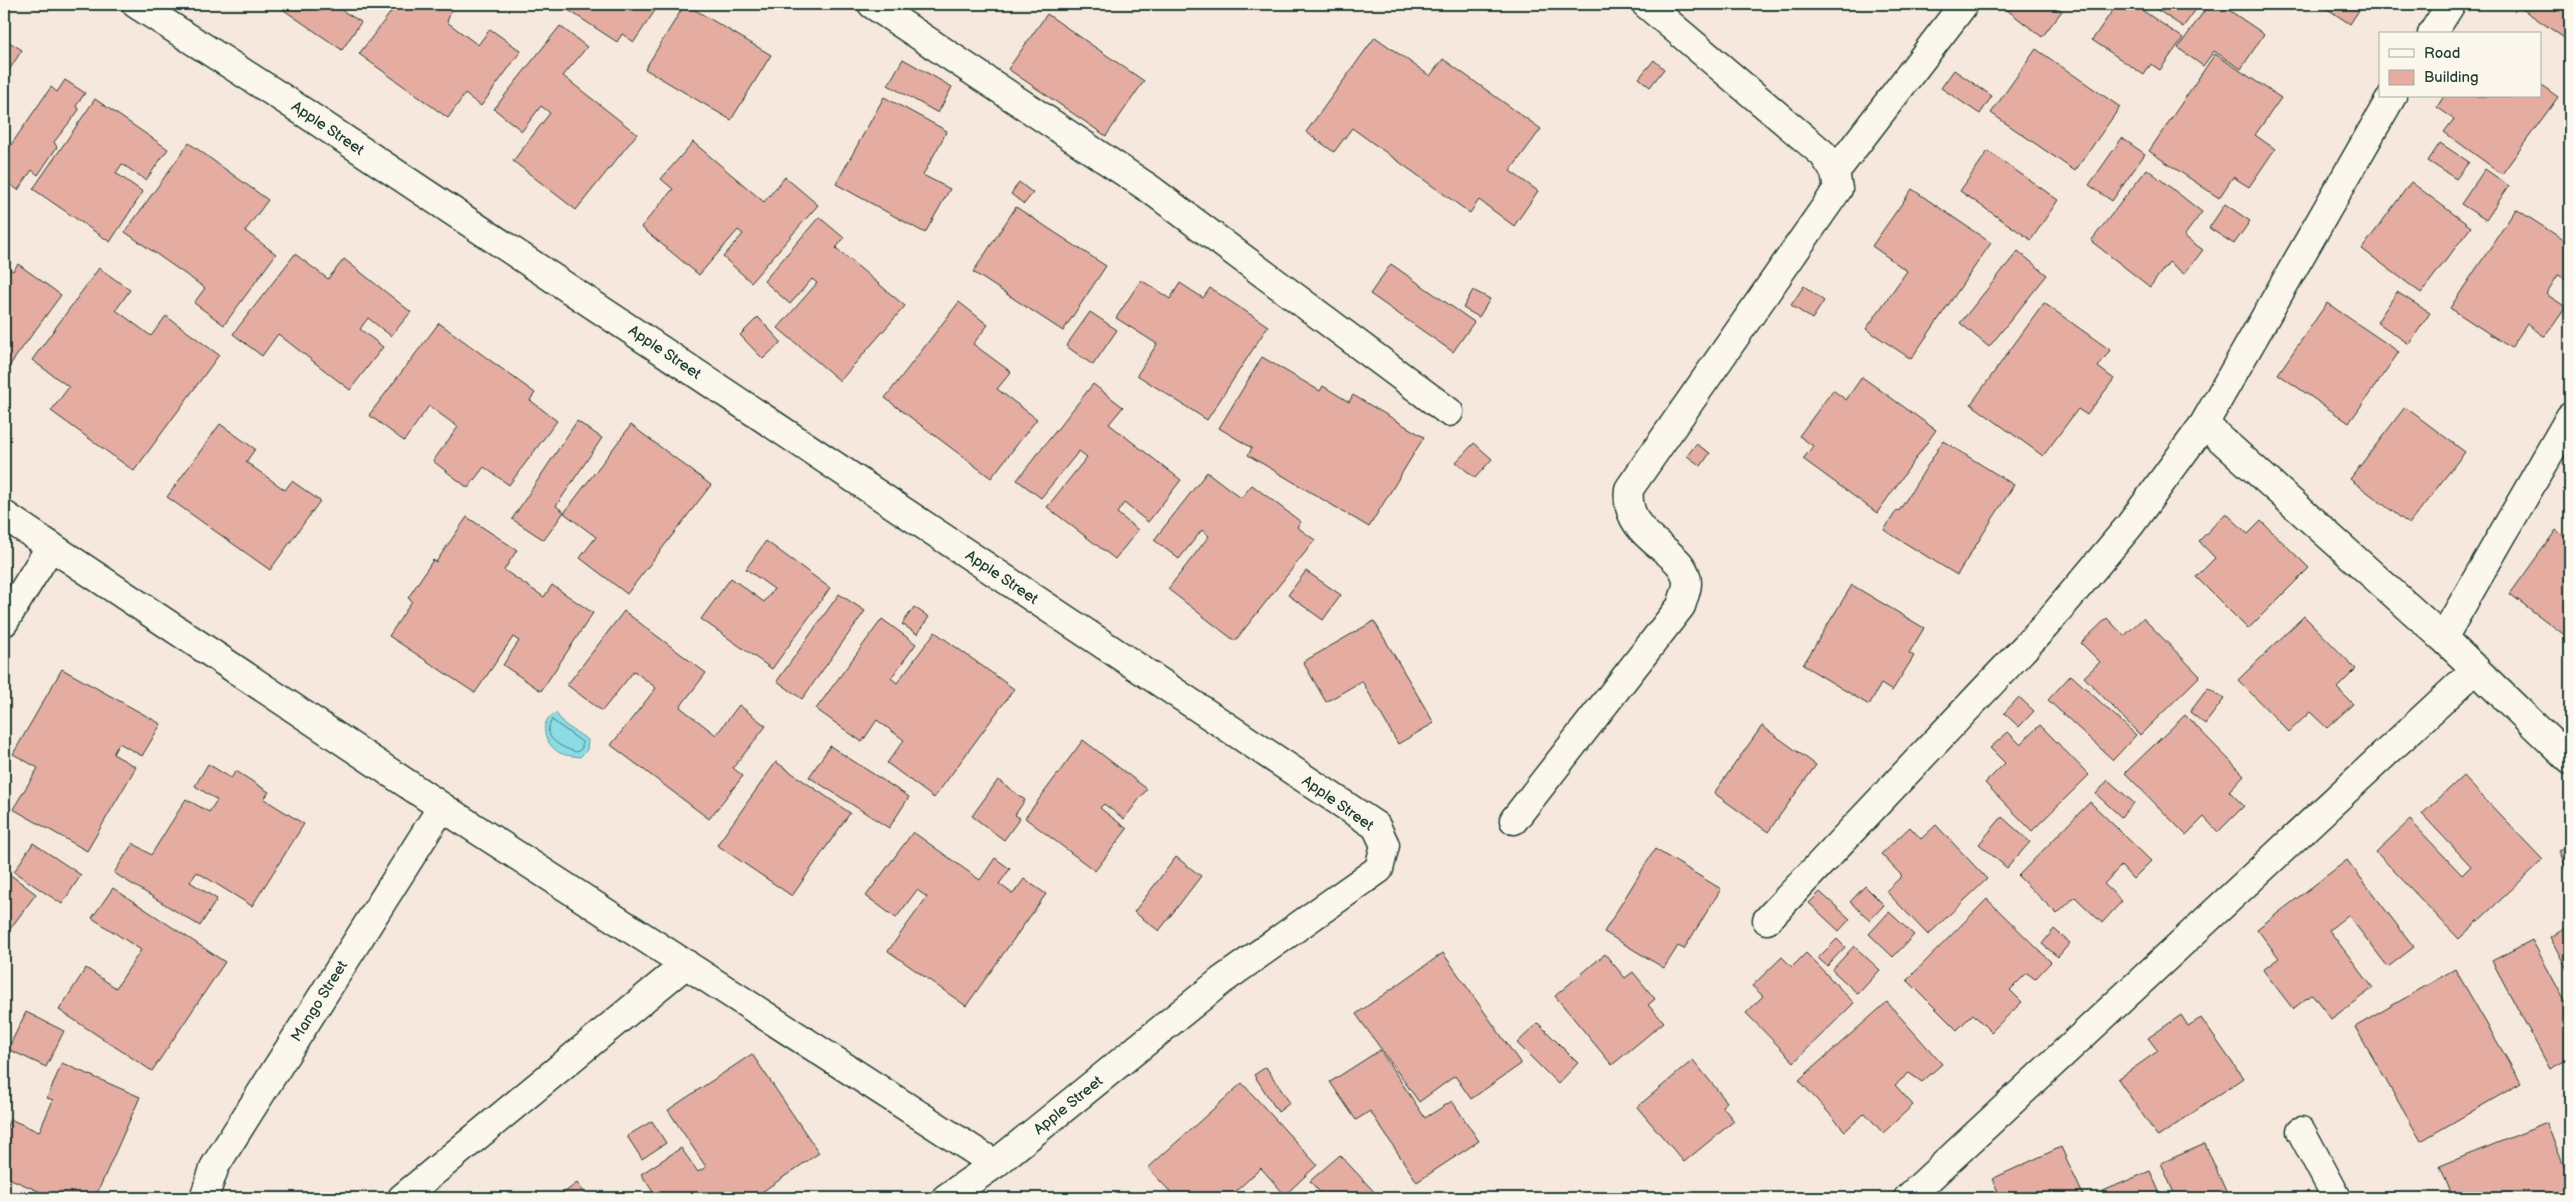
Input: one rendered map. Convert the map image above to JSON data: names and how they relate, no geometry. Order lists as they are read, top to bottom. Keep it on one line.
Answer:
{"streets":{"street":["Apple Street","Mango Street"]},"legend":["Road","Building"]}
